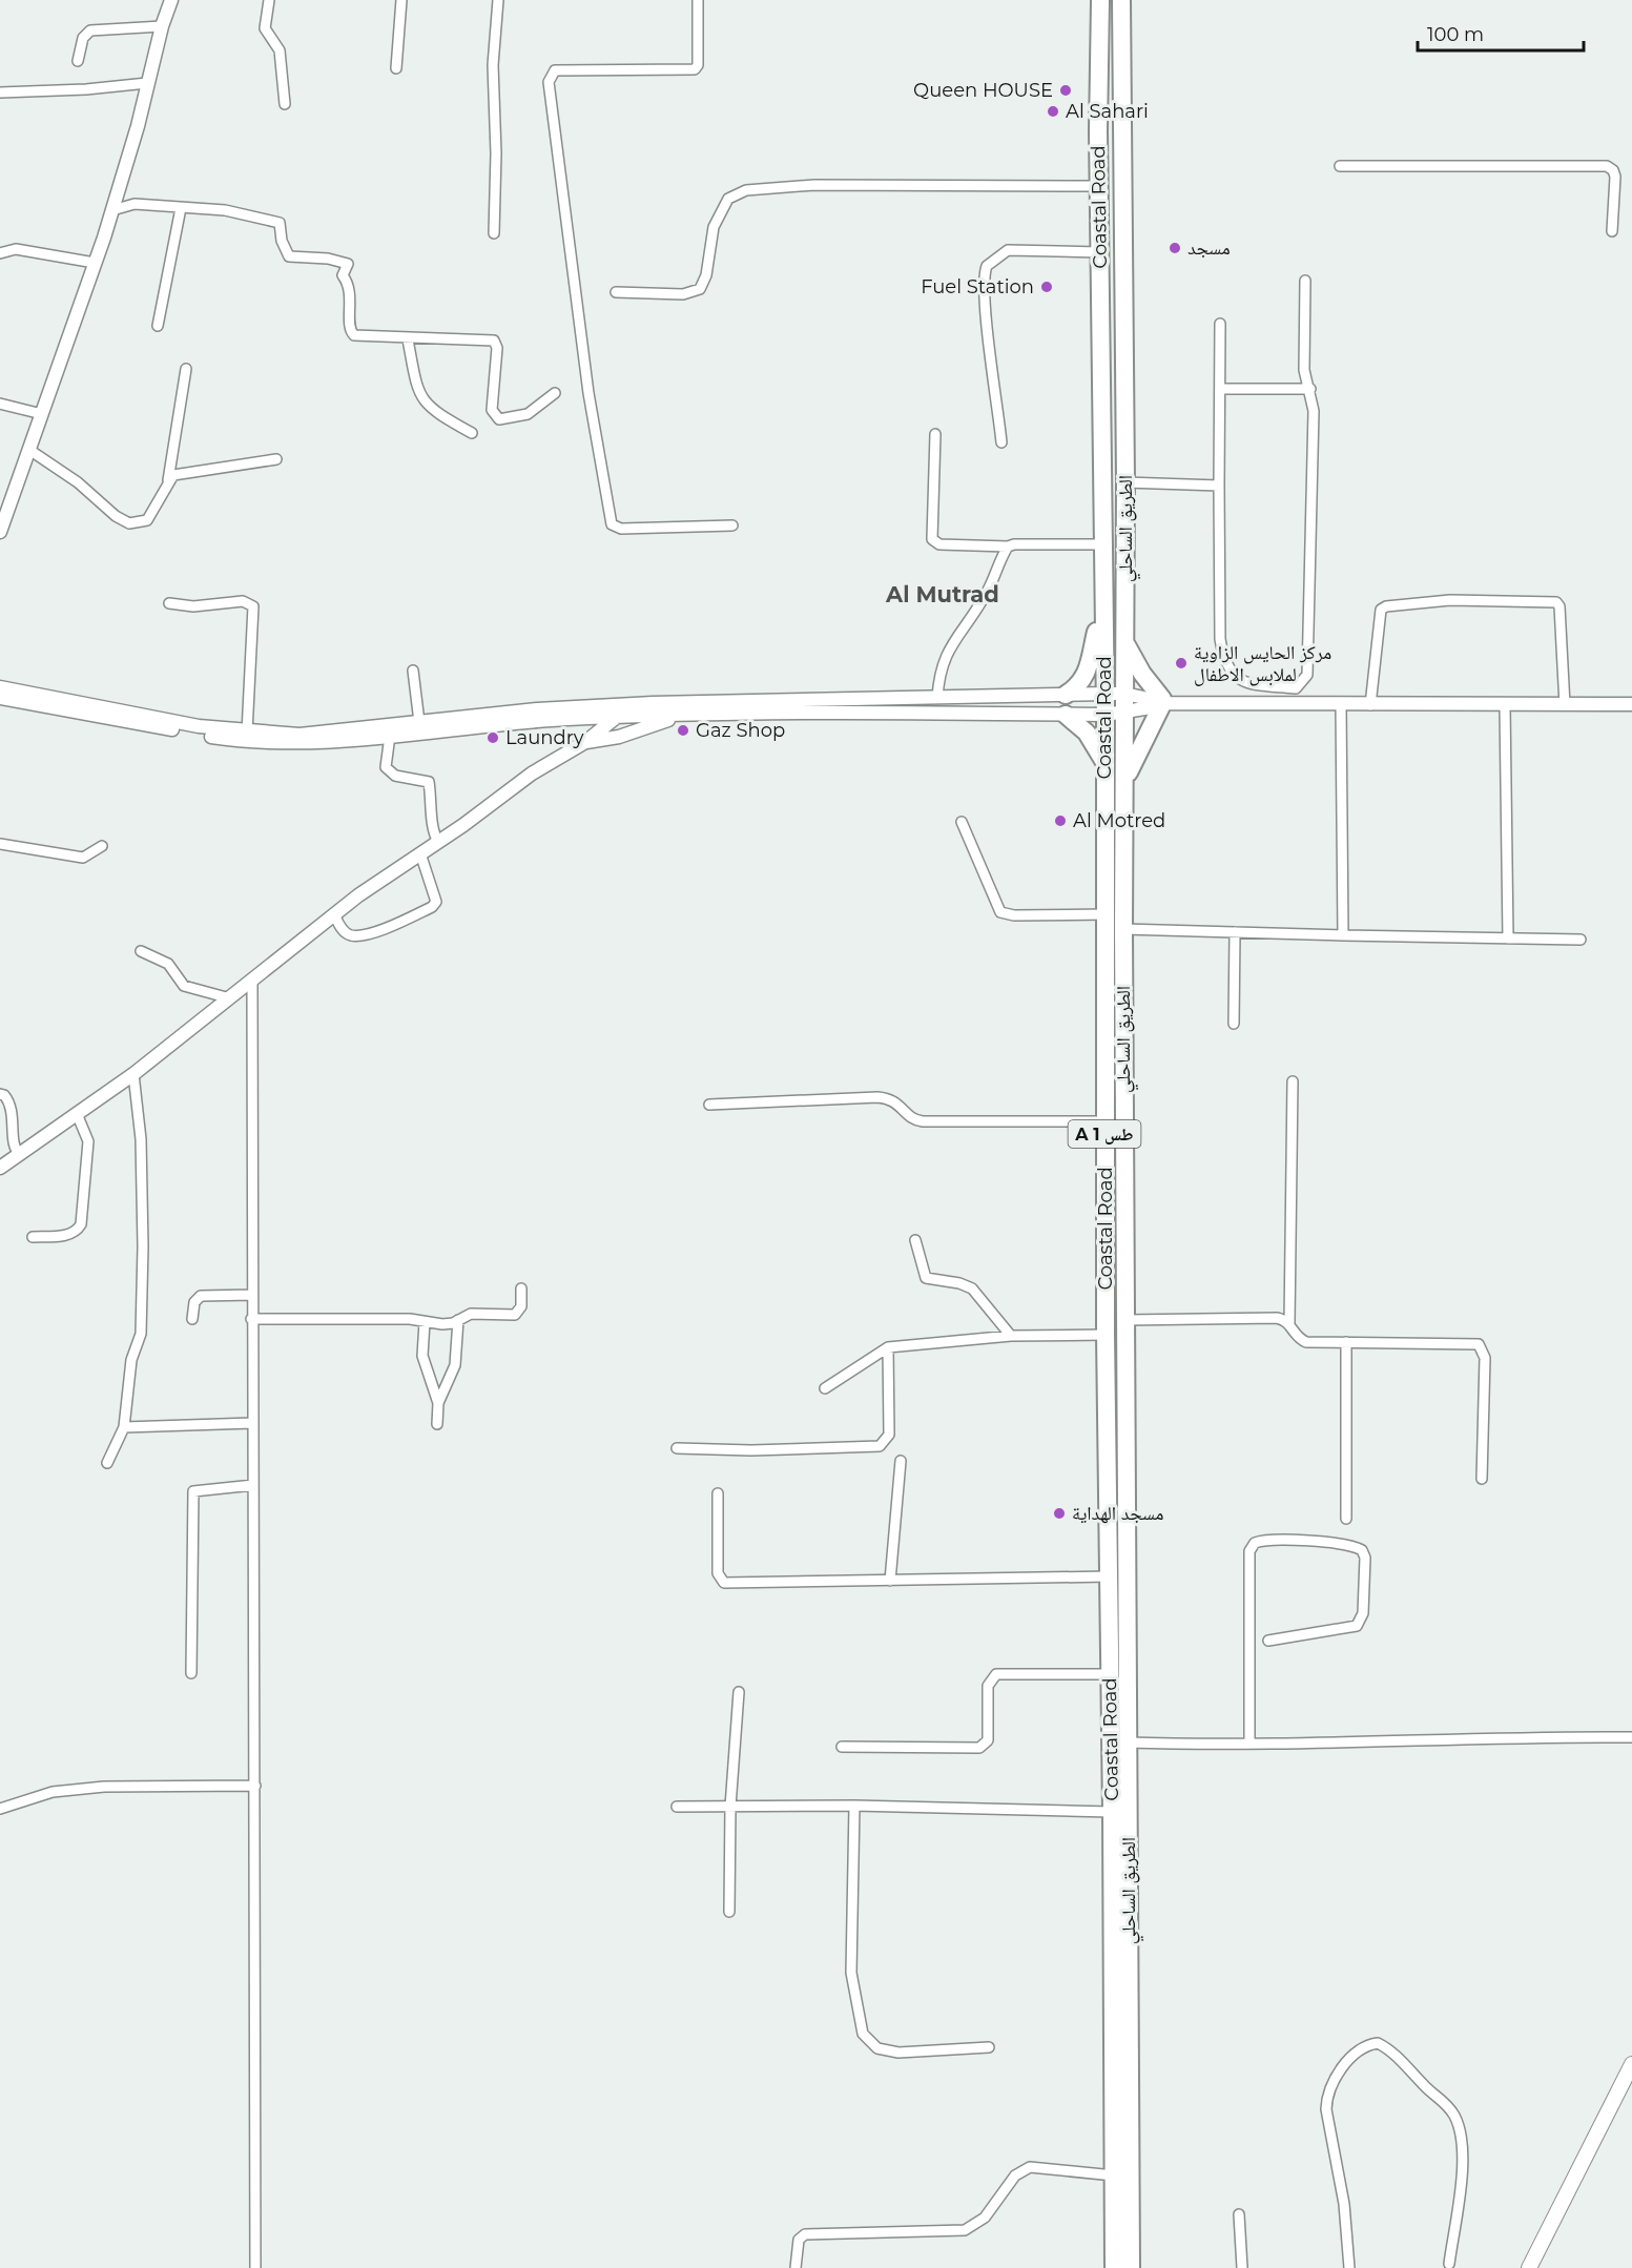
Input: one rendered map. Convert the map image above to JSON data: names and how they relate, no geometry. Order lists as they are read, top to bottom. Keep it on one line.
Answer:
{"streets":{"highway":["Coastal Road","الطريق الساحلي","A 1 طس"]},"districts":["Al Mutrad"],"places":["Queen HOUSE","Al Sahari","مسجد","Fuel Station","مركز الحايس الزاوية لملابس الاطفال","Gaz Shop","Laundry","Al Motred","مسجد الهداية"],"scale_bar":"100 m"}
